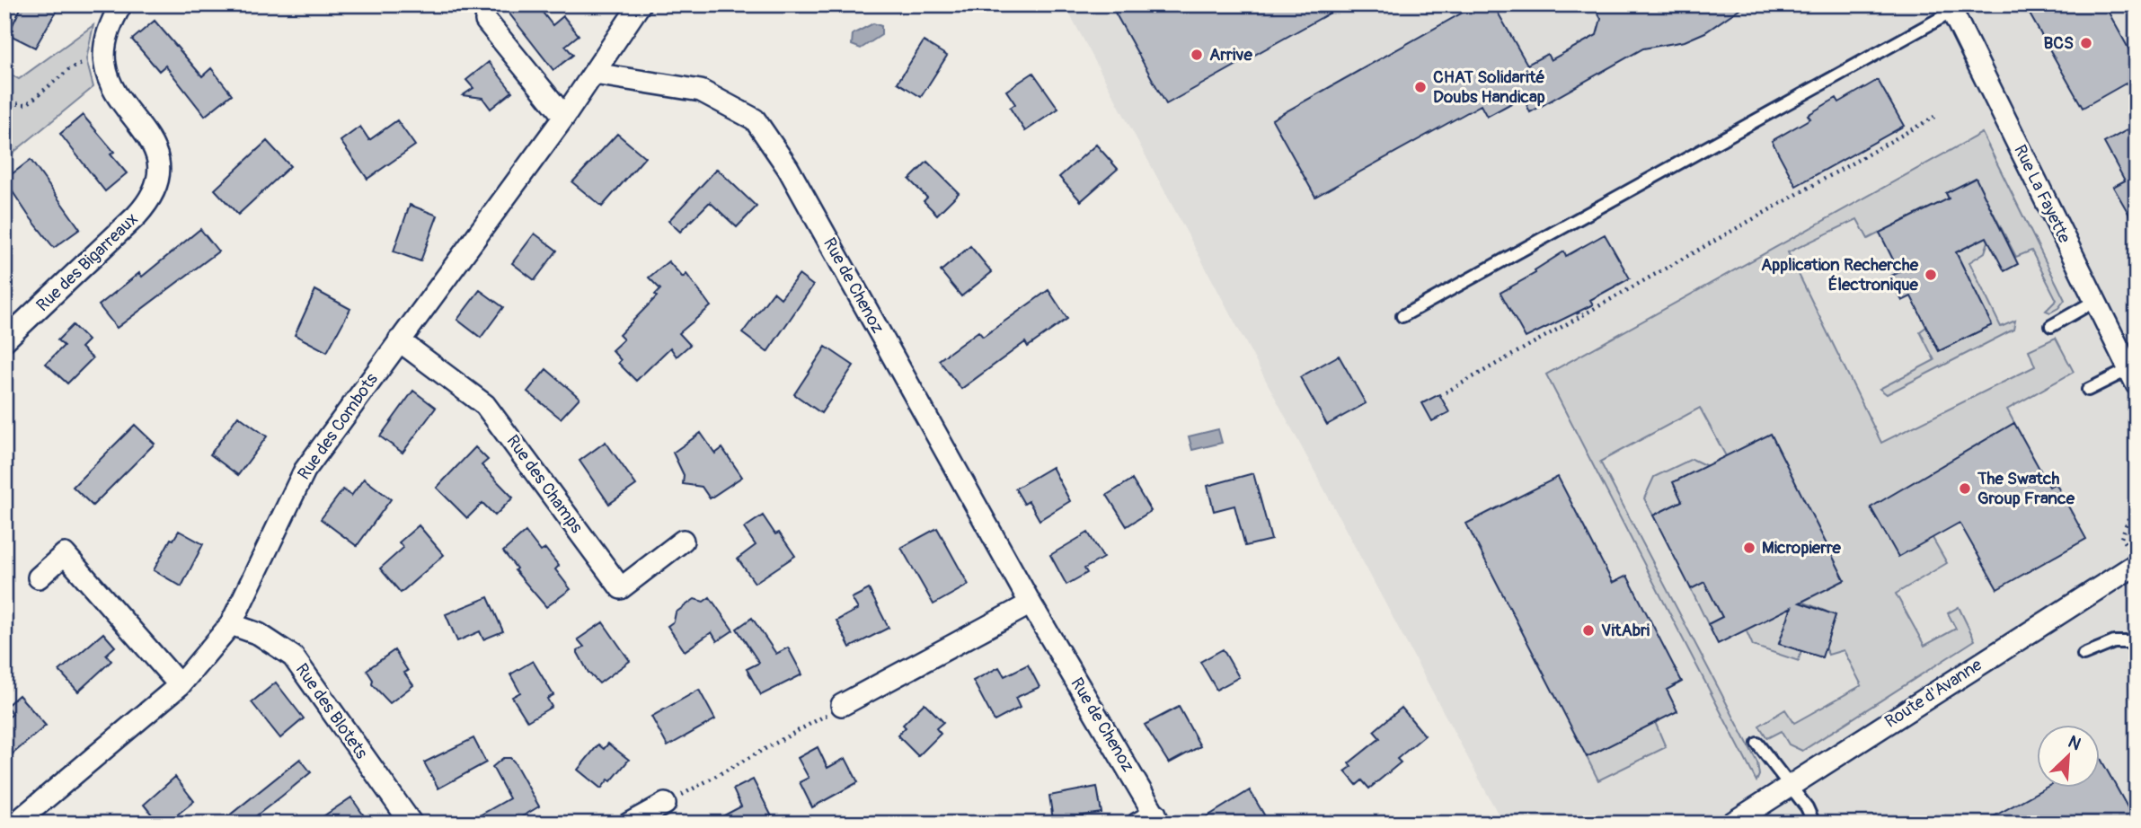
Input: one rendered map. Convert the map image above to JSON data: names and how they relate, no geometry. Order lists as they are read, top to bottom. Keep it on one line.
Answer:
{"streets":{"street":["Rue La Fayette","Rue des Bigarreaux","Rue de Chenoz","Rue des Combots","Rue des Champs","Route d'Avanne","Rue des Blotets"]},"crossings":[["Rue de Chenoz","Rue des Combots"],["Rue des Combots","Rue des Champs"],["Rue des Combots","Rue des Blotets"]],"places":["BCS","Arrive","CHAT Solidarité Doubs Handicap","Application Recherche Électronique","The Swatch Group France","Micropierre","VitAbri"],"north":"top right"}
